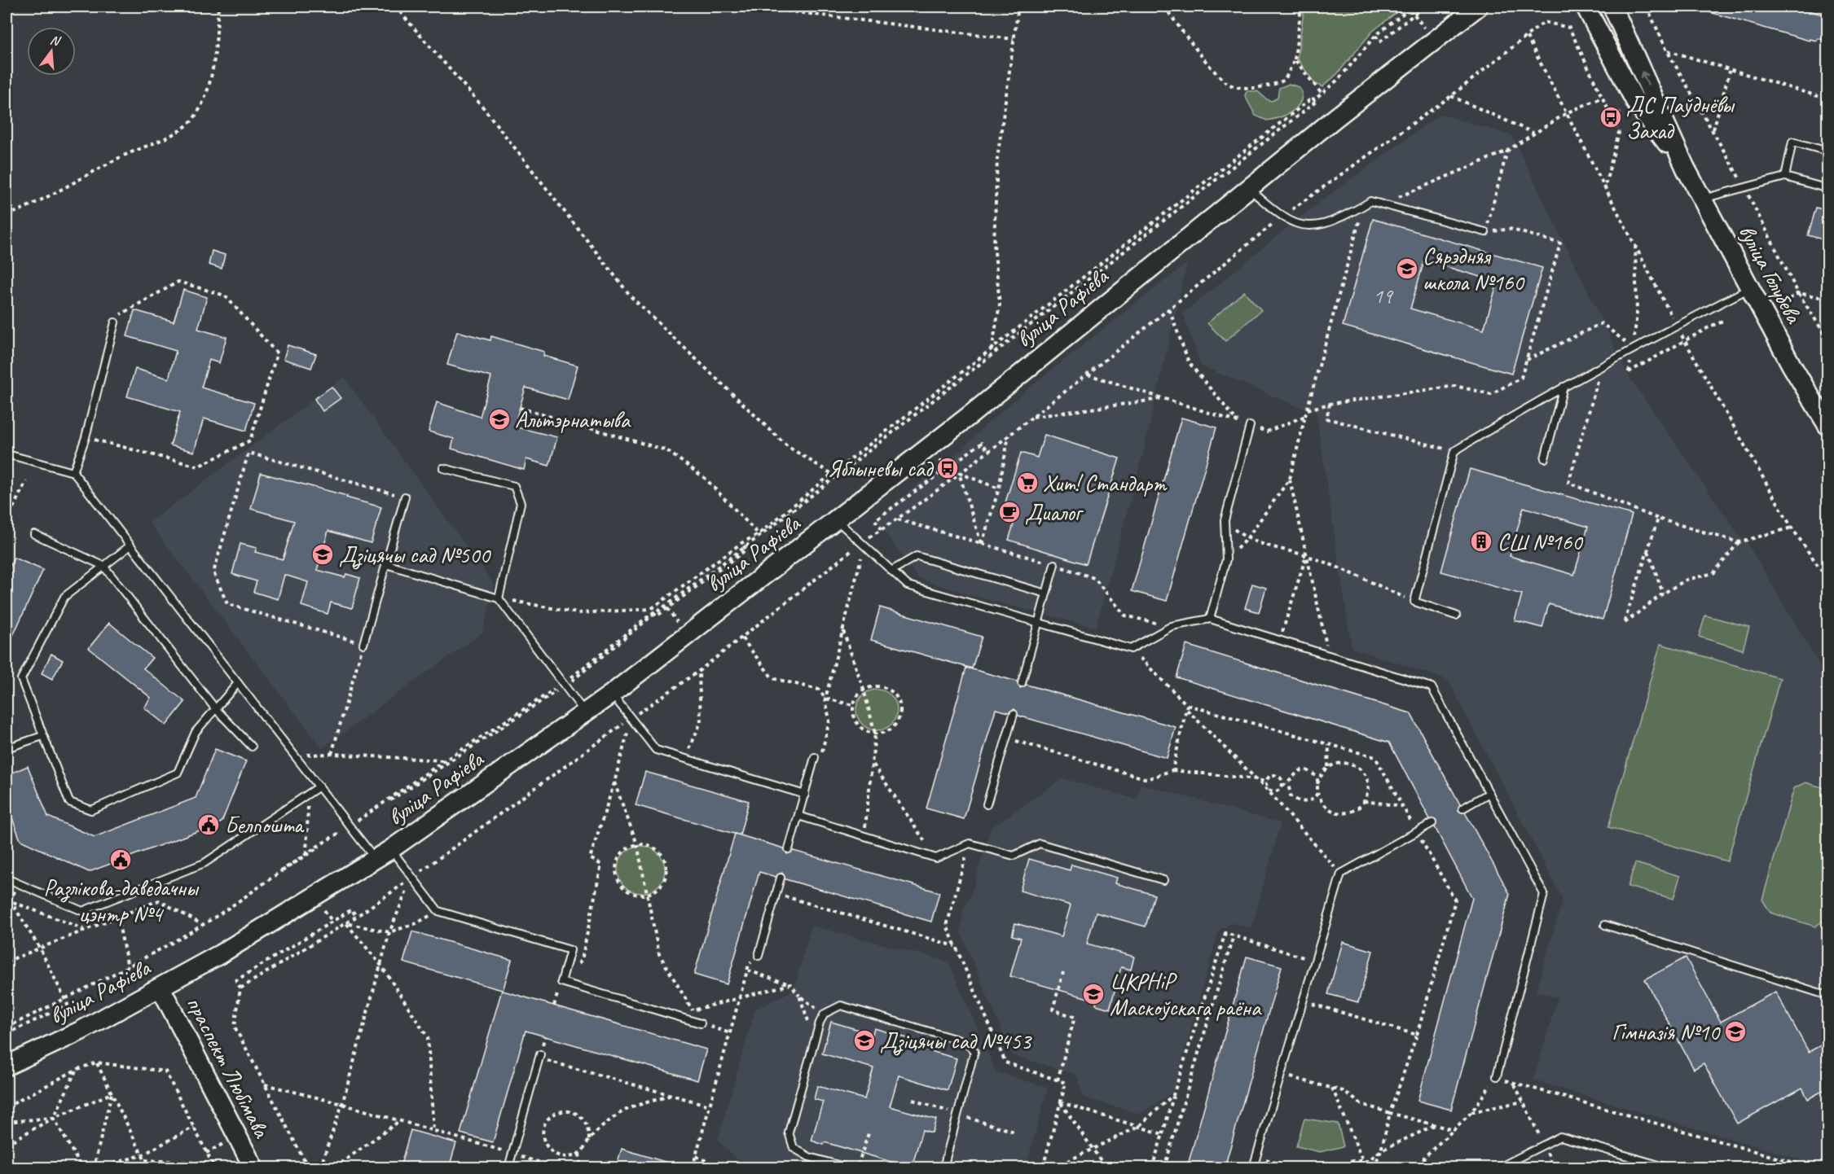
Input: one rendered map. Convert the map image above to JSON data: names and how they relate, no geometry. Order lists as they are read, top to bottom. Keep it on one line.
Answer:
{"streets":{"main road":["вуліца Голубева","вуліца Рафіева","праспект Любімава"]},"crossings":[["вуліца Рафіева","праспект Любімава"]],"places":{"bus stop":["ДС Паўднёвы Захад","Яблыневы сад"],"school or university":["Сярэдняя школа №160","Альтэрнатыва","Дзіцячы сад №500","ЦКРНіР Маскоўскага раёна","Гімназія №10","Дзіцячы сад №453"],"supermarket":["Хит! Стандарт"],"cafe":["Диалог"],"building":["СШ №160"],"public building":["Белпошта","Разлікова-даведачны цэнтр №4"]},"house_numbers":["19"],"north":"top"}
